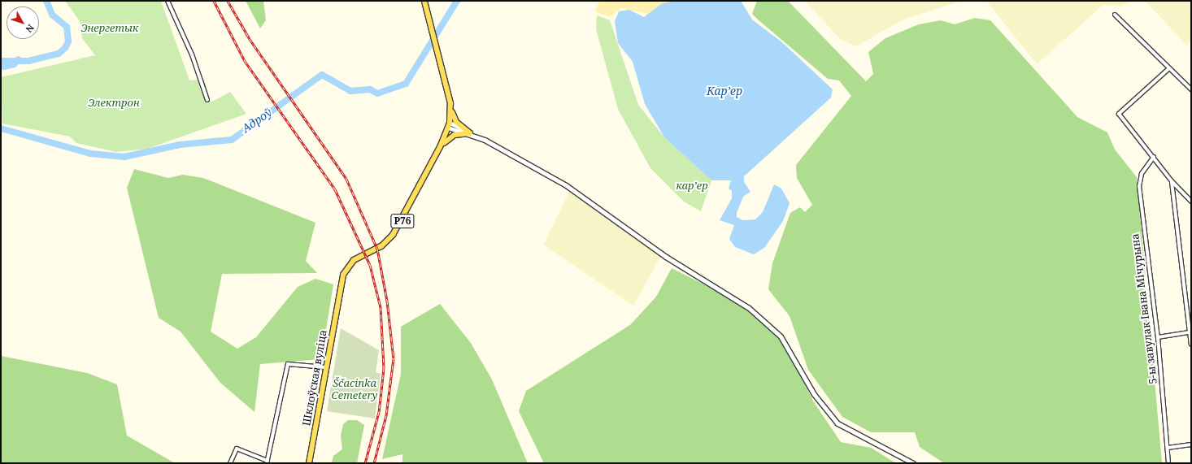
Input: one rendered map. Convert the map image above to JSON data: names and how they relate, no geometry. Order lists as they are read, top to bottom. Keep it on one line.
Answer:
{"streets":{"main road":["Р76","Шклоўская вуліца"],"street":["5-ы завулак Івана Мічурына"]},"crossings":[["Р76","Шклоўская вуліца"]],"water":["Карʼер","Адроў"],"parks":["Энергетык","Электрон","карʼер","Ščacinka Cemetery"],"north":"bottom right"}
